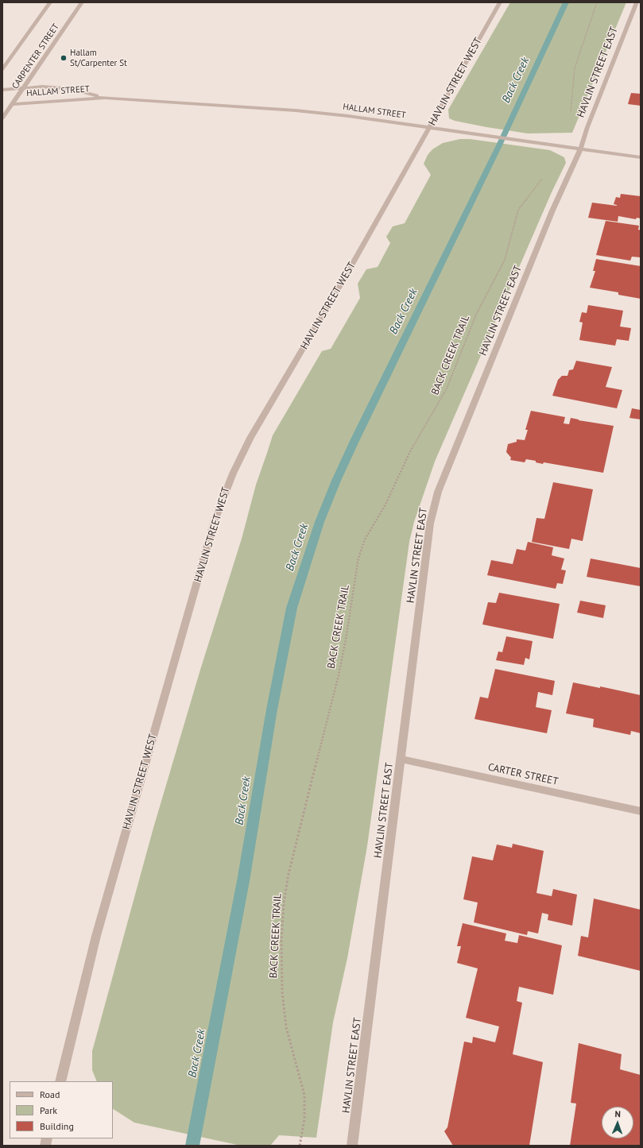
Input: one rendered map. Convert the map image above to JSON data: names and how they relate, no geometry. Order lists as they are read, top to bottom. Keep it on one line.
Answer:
{"streets":{"street":["CARPENTER STREET","HAVLIN STREET EAST","HAVLIN STREET WEST","HALLAM STREET","CARTER STREET"],"path":["BACK CREEK TRAIL"]},"crossings":[["CARPENTER STREET","HALLAM STREET"],["HAVLIN STREET EAST","HALLAM STREET"],["HAVLIN STREET EAST","CARTER STREET"],["HAVLIN STREET WEST","HALLAM STREET"]],"water":["Back Creek"],"places":["Hallam St/Carpenter St"],"legend":["Road","Park","Building"],"north":"top"}
